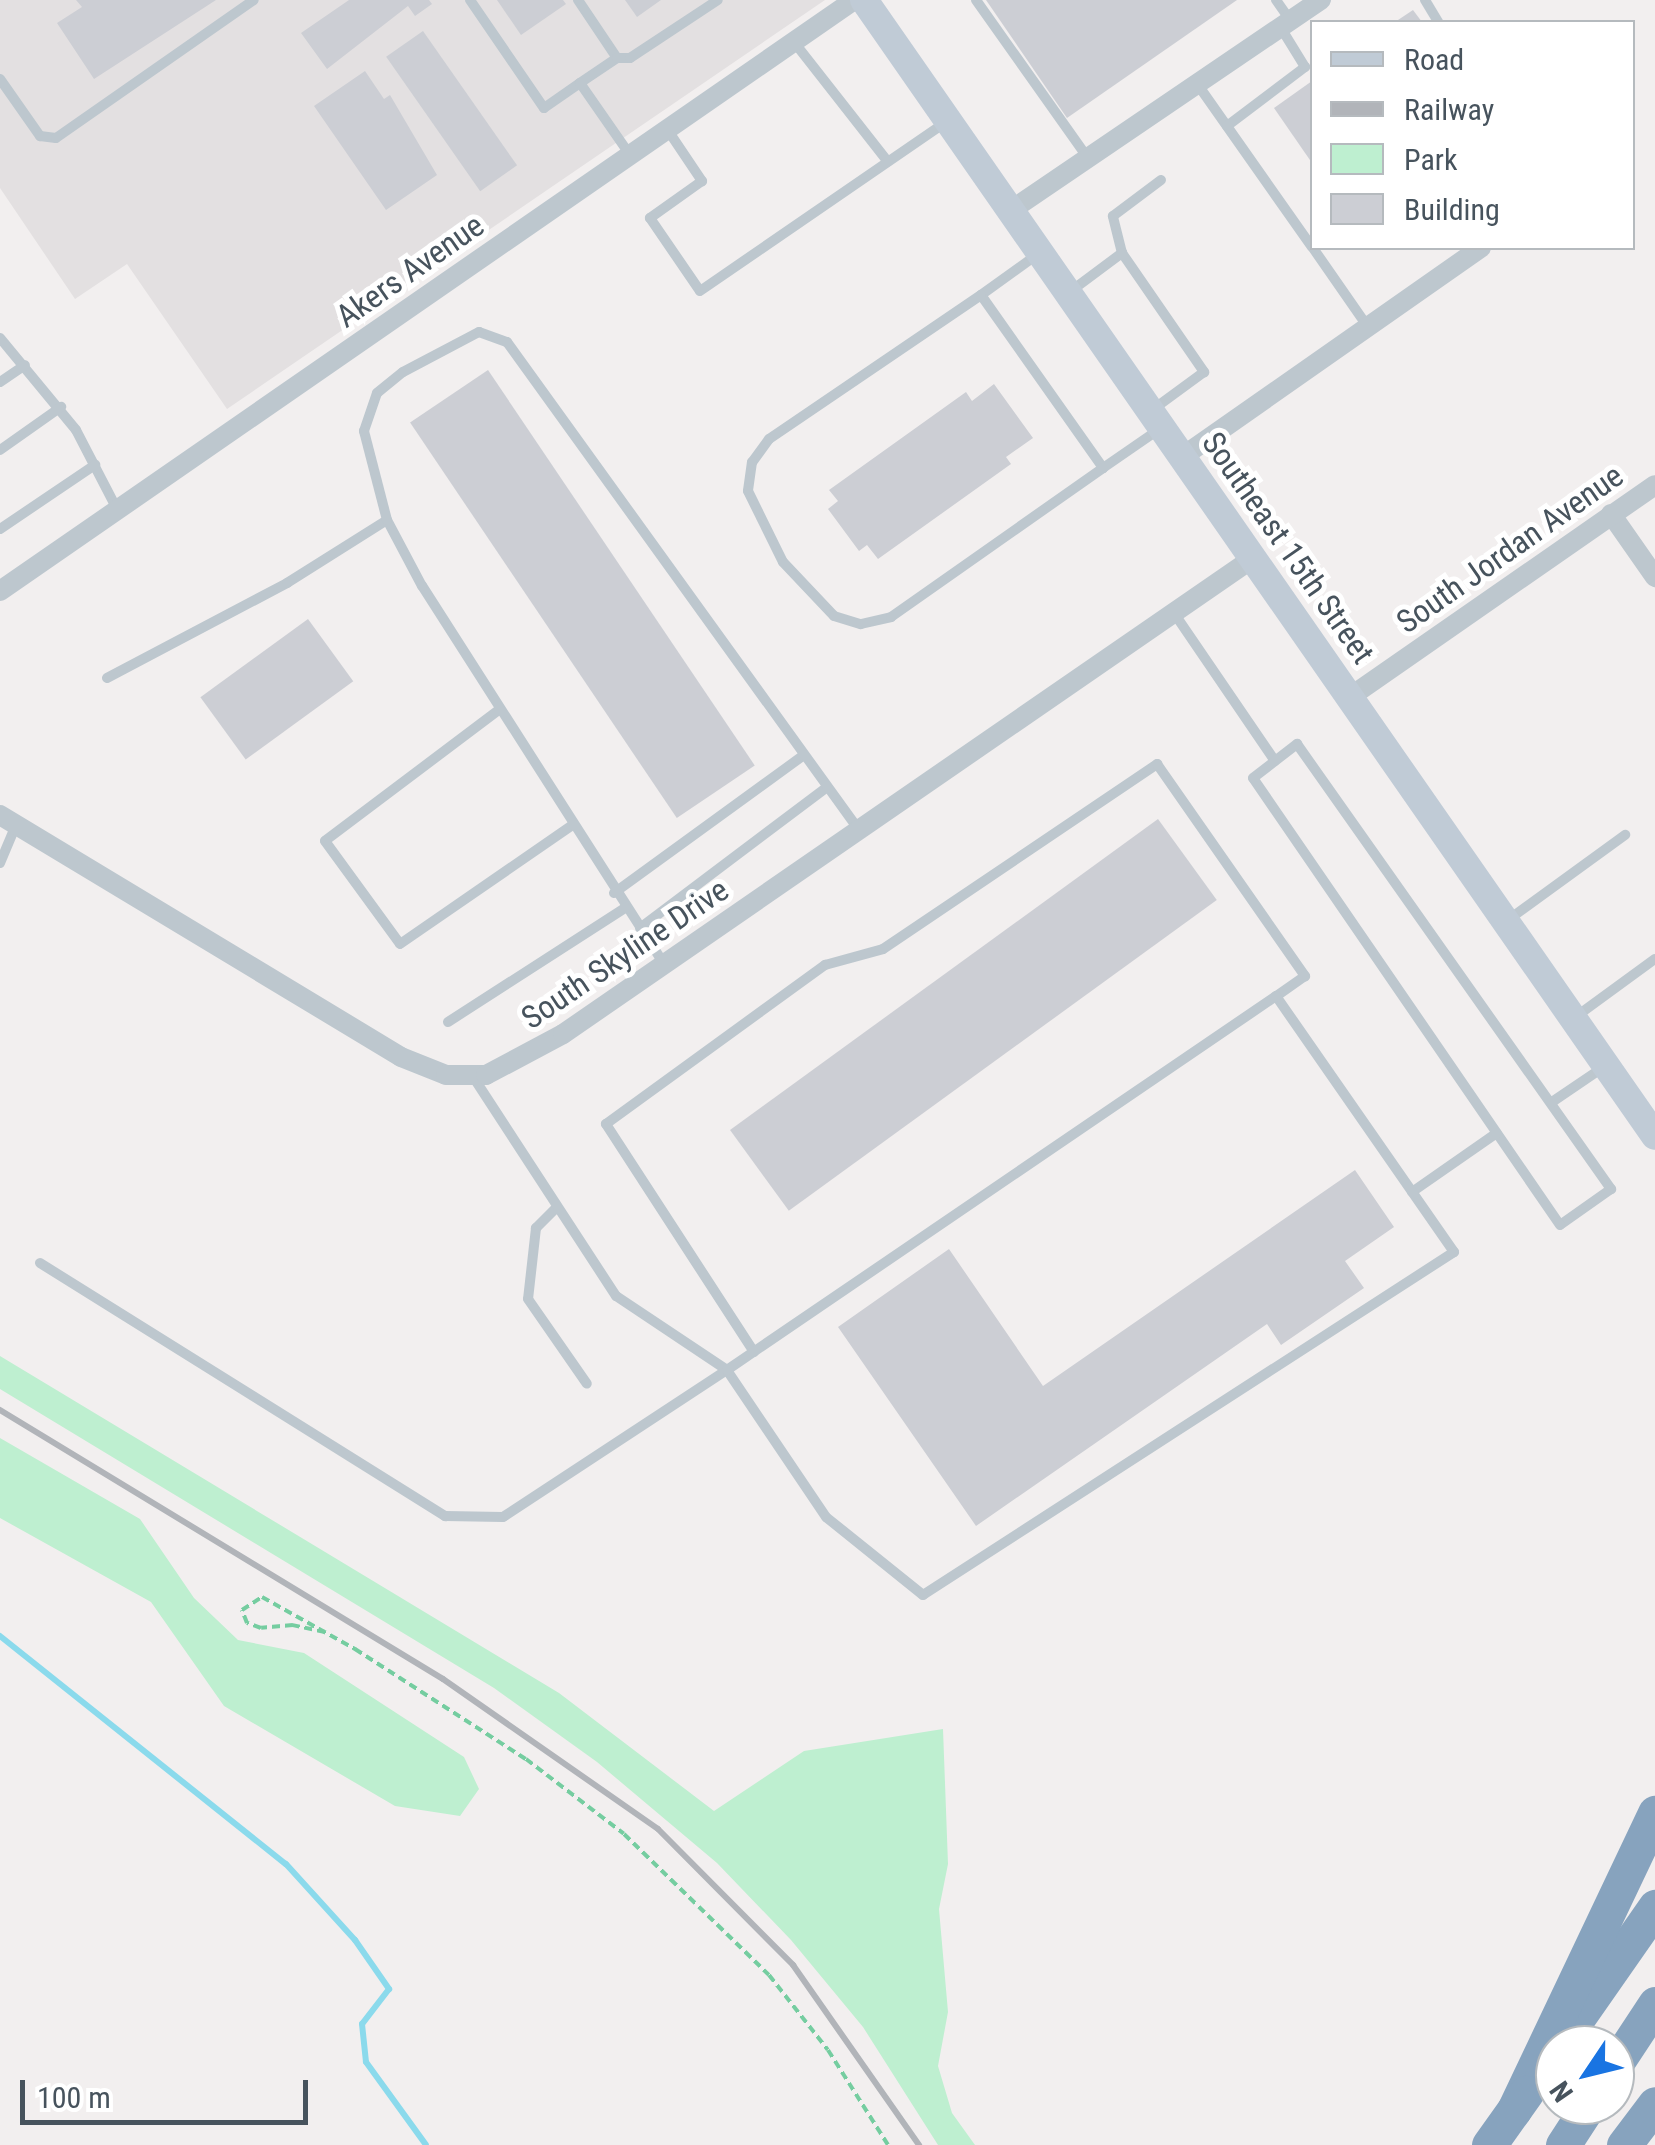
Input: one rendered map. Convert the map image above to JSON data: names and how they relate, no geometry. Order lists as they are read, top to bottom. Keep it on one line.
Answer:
{"streets":{"main road":["Southeast 15th Street"],"street":["Akers Avenue","South Jordan Avenue","South Skyline Drive"]},"crossings":[["Southeast 15th Street","South Jordan Avenue"],["Southeast 15th Street","South Skyline Drive"]],"legend":["Road","Railway","Park","Building"],"scale_bar":"100 m","north":"bottom left"}
